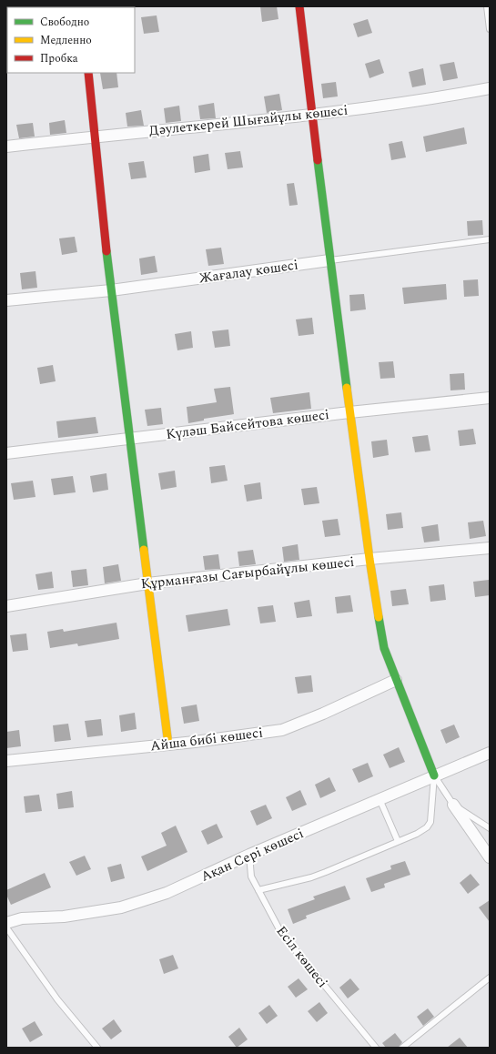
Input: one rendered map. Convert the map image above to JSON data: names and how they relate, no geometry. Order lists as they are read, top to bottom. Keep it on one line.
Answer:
{"streets":{"street":["Дәулеткерей Шығайұлы көшесі","Жағалау көшесі","Күләш Байсейтова көшесі","Құрманғазы Сағырбайұлы көшесі","Айша бибі көшесі","Ақан Сері көшесі"],"lane":["Есіл көшесі"]},"crossings":[["Ақан Сері көшесі","Есіл көшесі"]],"legend":["Свободно","Медленно","Пробка"]}
